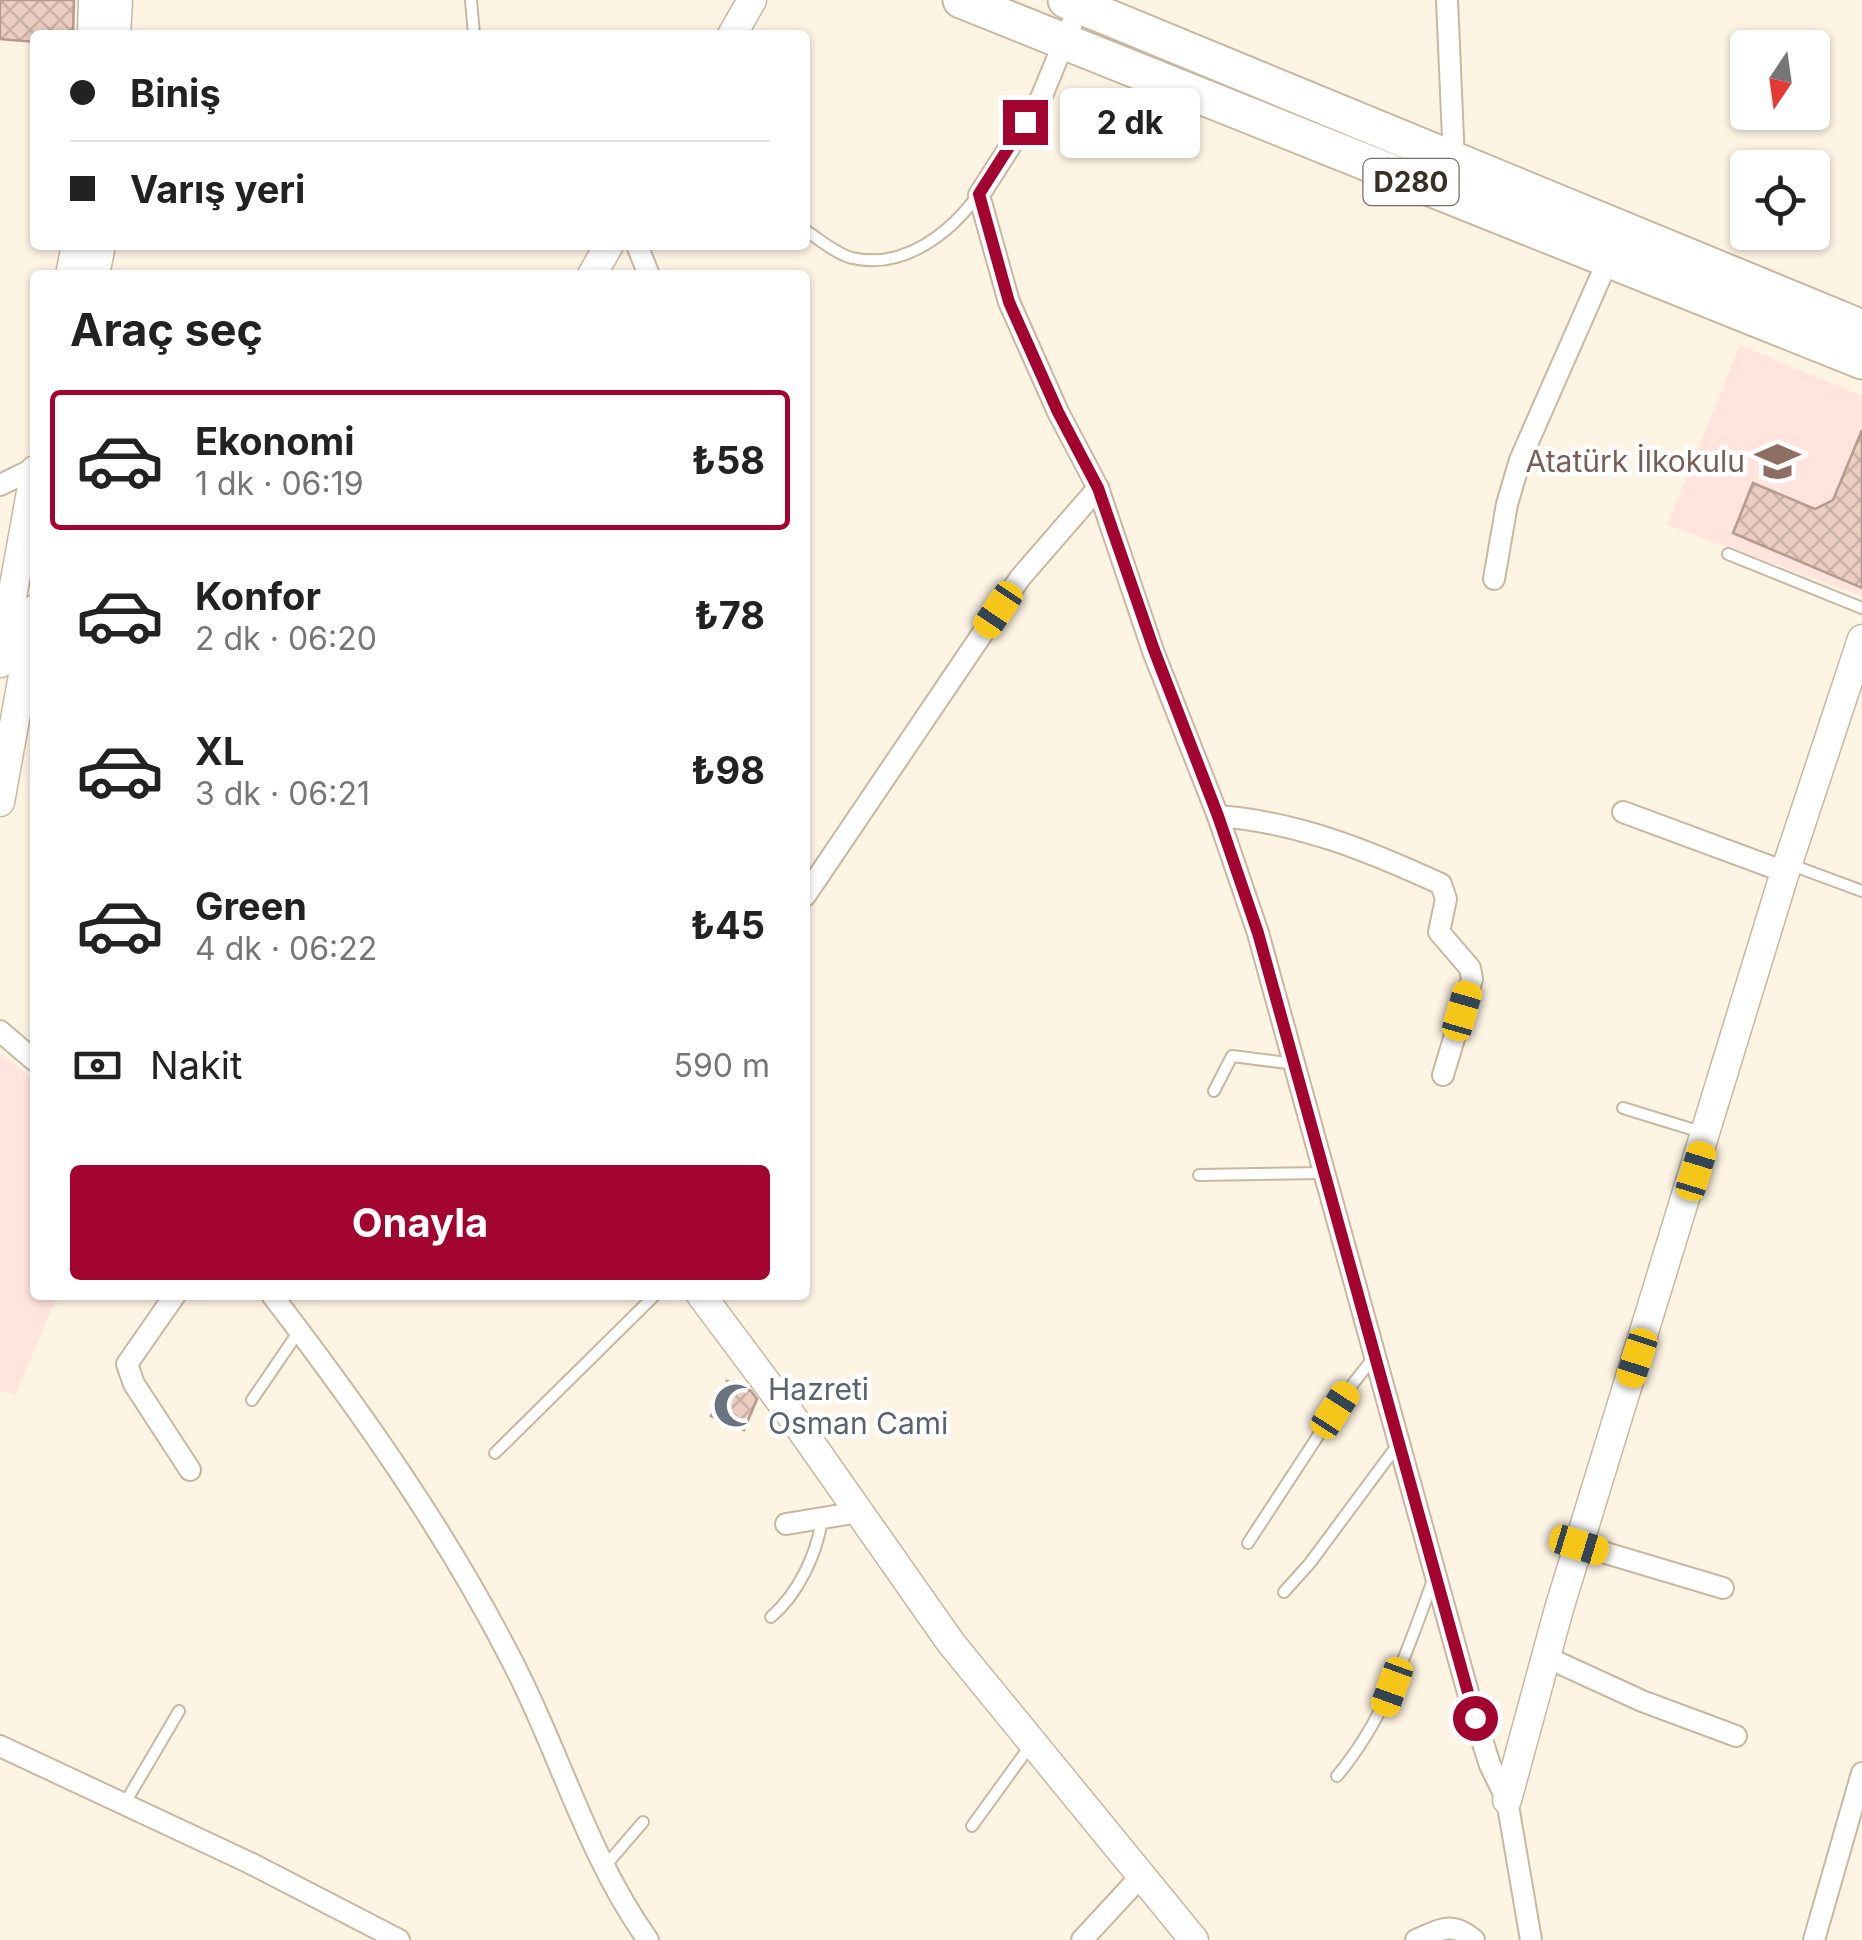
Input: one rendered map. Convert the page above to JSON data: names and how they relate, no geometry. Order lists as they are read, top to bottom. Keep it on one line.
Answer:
{"streets":{"highway":["D280"]},"places":{"school or university":["Atatürk İlkokulu"],"mosque":["Hazreti Osman Cami"]},"north":"bottom","page":{"banner":["Biniş","Varış yeri"],"bubble":"2 dk","heading":"Araç seç","list":[{"name":"Ekonomi","note":"1 dk · 06:19","value":"₺58"},{"name":"Konfor","note":"2 dk · 06:20","value":"₺78"},{"name":"XL","note":"3 dk · 06:21","value":"₺98"},{"name":"Green","note":"4 dk · 06:22","value":"₺45"}],"pay":["Nakit","590 m"],"buttons":"Onayla"}}
